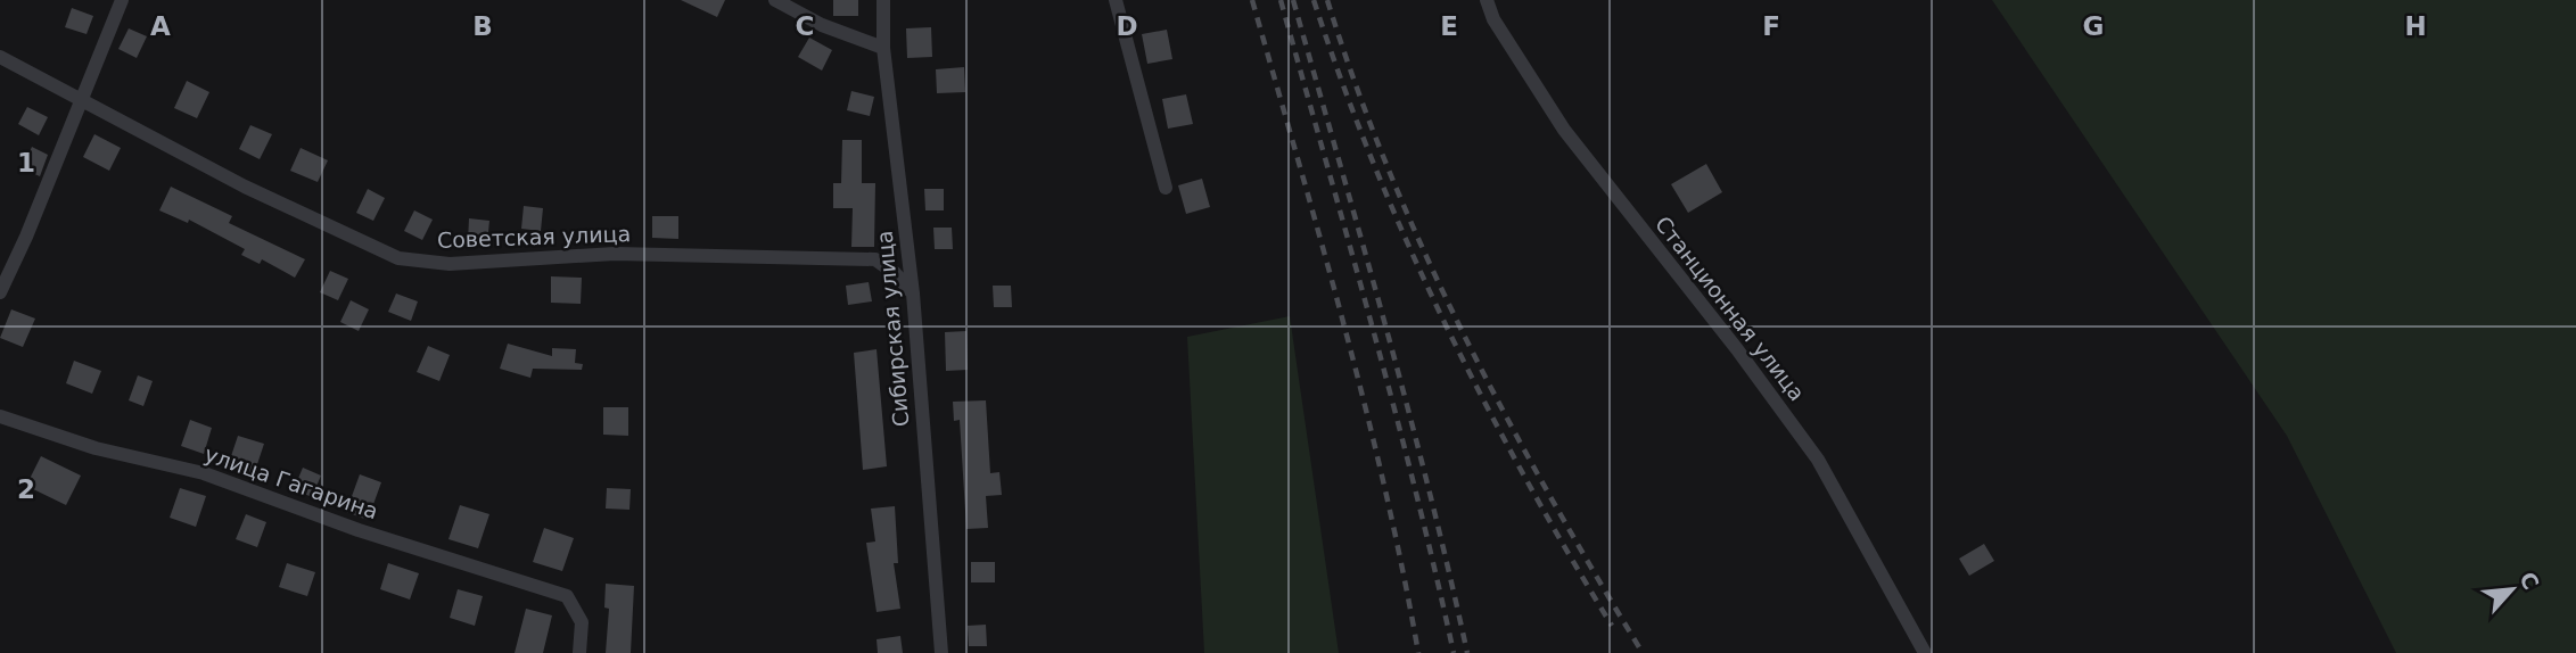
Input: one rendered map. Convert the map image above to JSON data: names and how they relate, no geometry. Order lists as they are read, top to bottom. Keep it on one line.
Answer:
{"streets":{"street":["Советская улица","Станционная улица","Сибирская улица","улица Гагарина"]},"crossings":[["Советская улица","Сибирская улица"]],"north":"top right","grid":{"columns":["A","B","C","D","E","F","G","H"],"rows":["1","2"]}}
